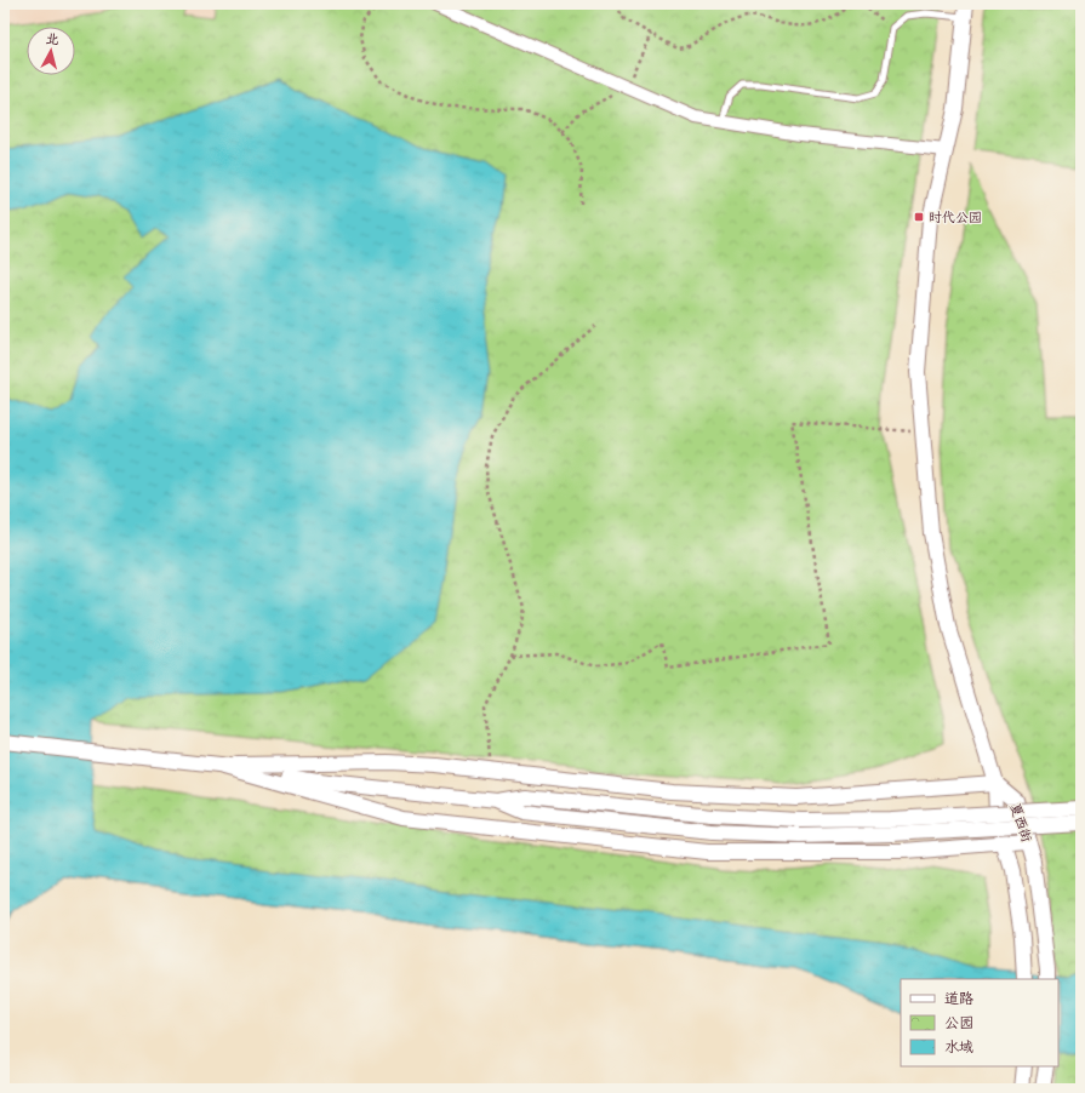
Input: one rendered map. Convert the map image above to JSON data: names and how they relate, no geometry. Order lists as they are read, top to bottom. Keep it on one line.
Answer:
{"streets":{"street":["夏西街"]},"places":{"transit":["时代公园"]},"legend":["道路","公园","水域"],"north":"top"}
